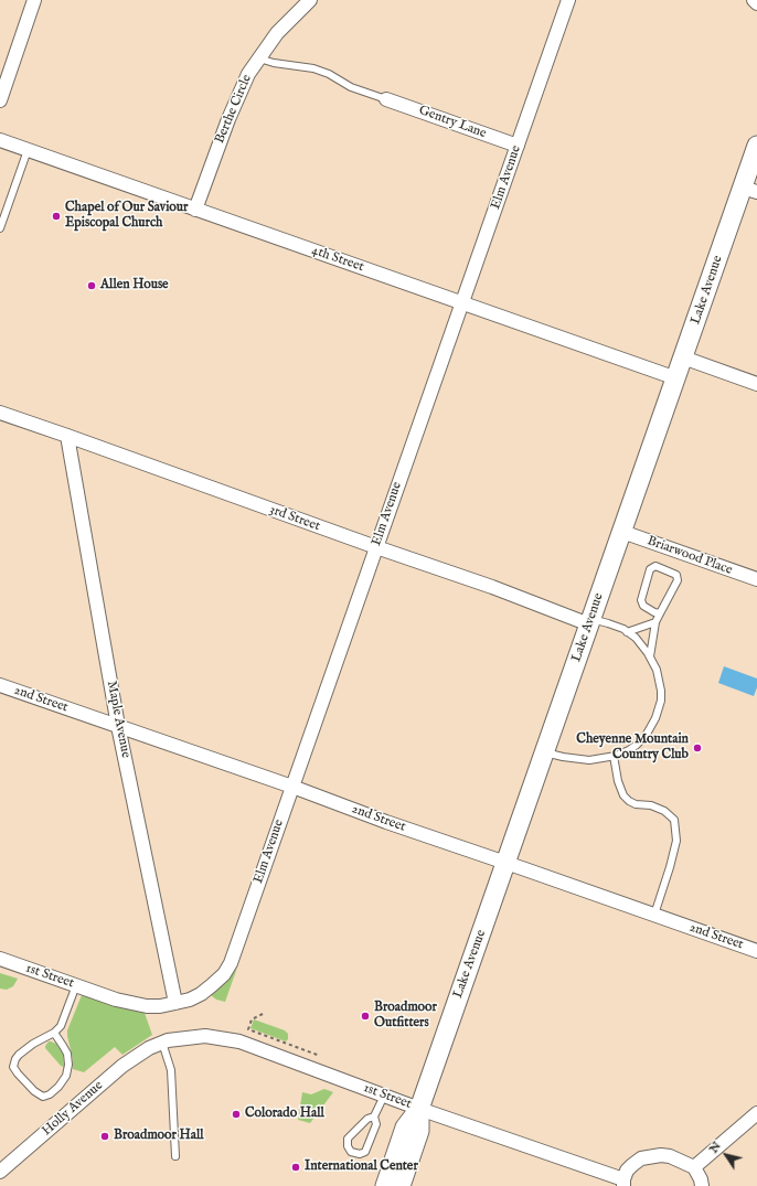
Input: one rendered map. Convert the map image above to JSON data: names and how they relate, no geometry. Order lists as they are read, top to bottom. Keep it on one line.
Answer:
{"streets":{"main road":["Lake Avenue"],"street":["Berthe Circle","Gentry Lane","Elm Avenue","4th Street","3rd Street","Briarwood Place","2nd Street","Maple Avenue","1st Street","Holly Avenue"]},"crossings":[["Berthe Circle","4th Street"],["Gentry Lane","Elm Avenue"],["Elm Avenue","4th Street"],["Elm Avenue","3rd Street"],["Elm Avenue","2nd Street"],["Elm Avenue","Maple Avenue"],["Elm Avenue","1st Street"],["4th Street","Lake Avenue"],["Lake Avenue","3rd Street"],["Lake Avenue","Briarwood Place"],["Lake Avenue","2nd Street"],["Lake Avenue","1st Street"],["3rd Street","Maple Avenue"],["2nd Street","Maple Avenue"],["Maple Avenue","1st Street"],["1st Street","Holly Avenue"]],"places":["Chapel of Our Saviour Episcopal Church","Allen House","Cheyenne Mountain Country Club","Broadmoor Outfitters","Colorado Hall","Broadmoor Hall","International Center"],"north":"top left"}
